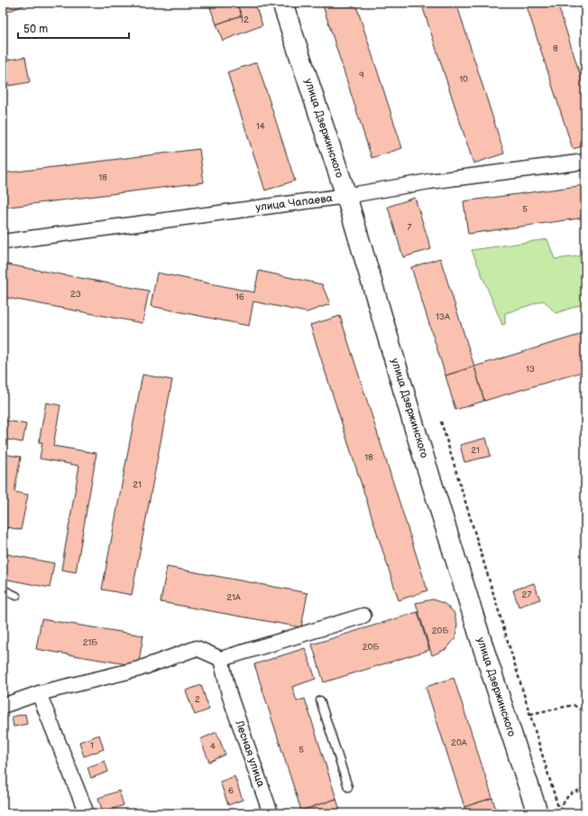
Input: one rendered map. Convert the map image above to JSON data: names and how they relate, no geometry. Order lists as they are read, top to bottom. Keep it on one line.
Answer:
{"streets":{"main road":["улица Дзержинского"],"street":["улица Чапаева","Лесная улица"]},"crossings":[["улица Дзержинского","улица Чапаева"]],"house_numbers":["12","8","9","10","14","18","5","7","23","16","13А","13","21","18","21","27","21А","20Б","21Б","20Б","2","20А","1","4","5","6"],"scale_bar":"50 m"}
